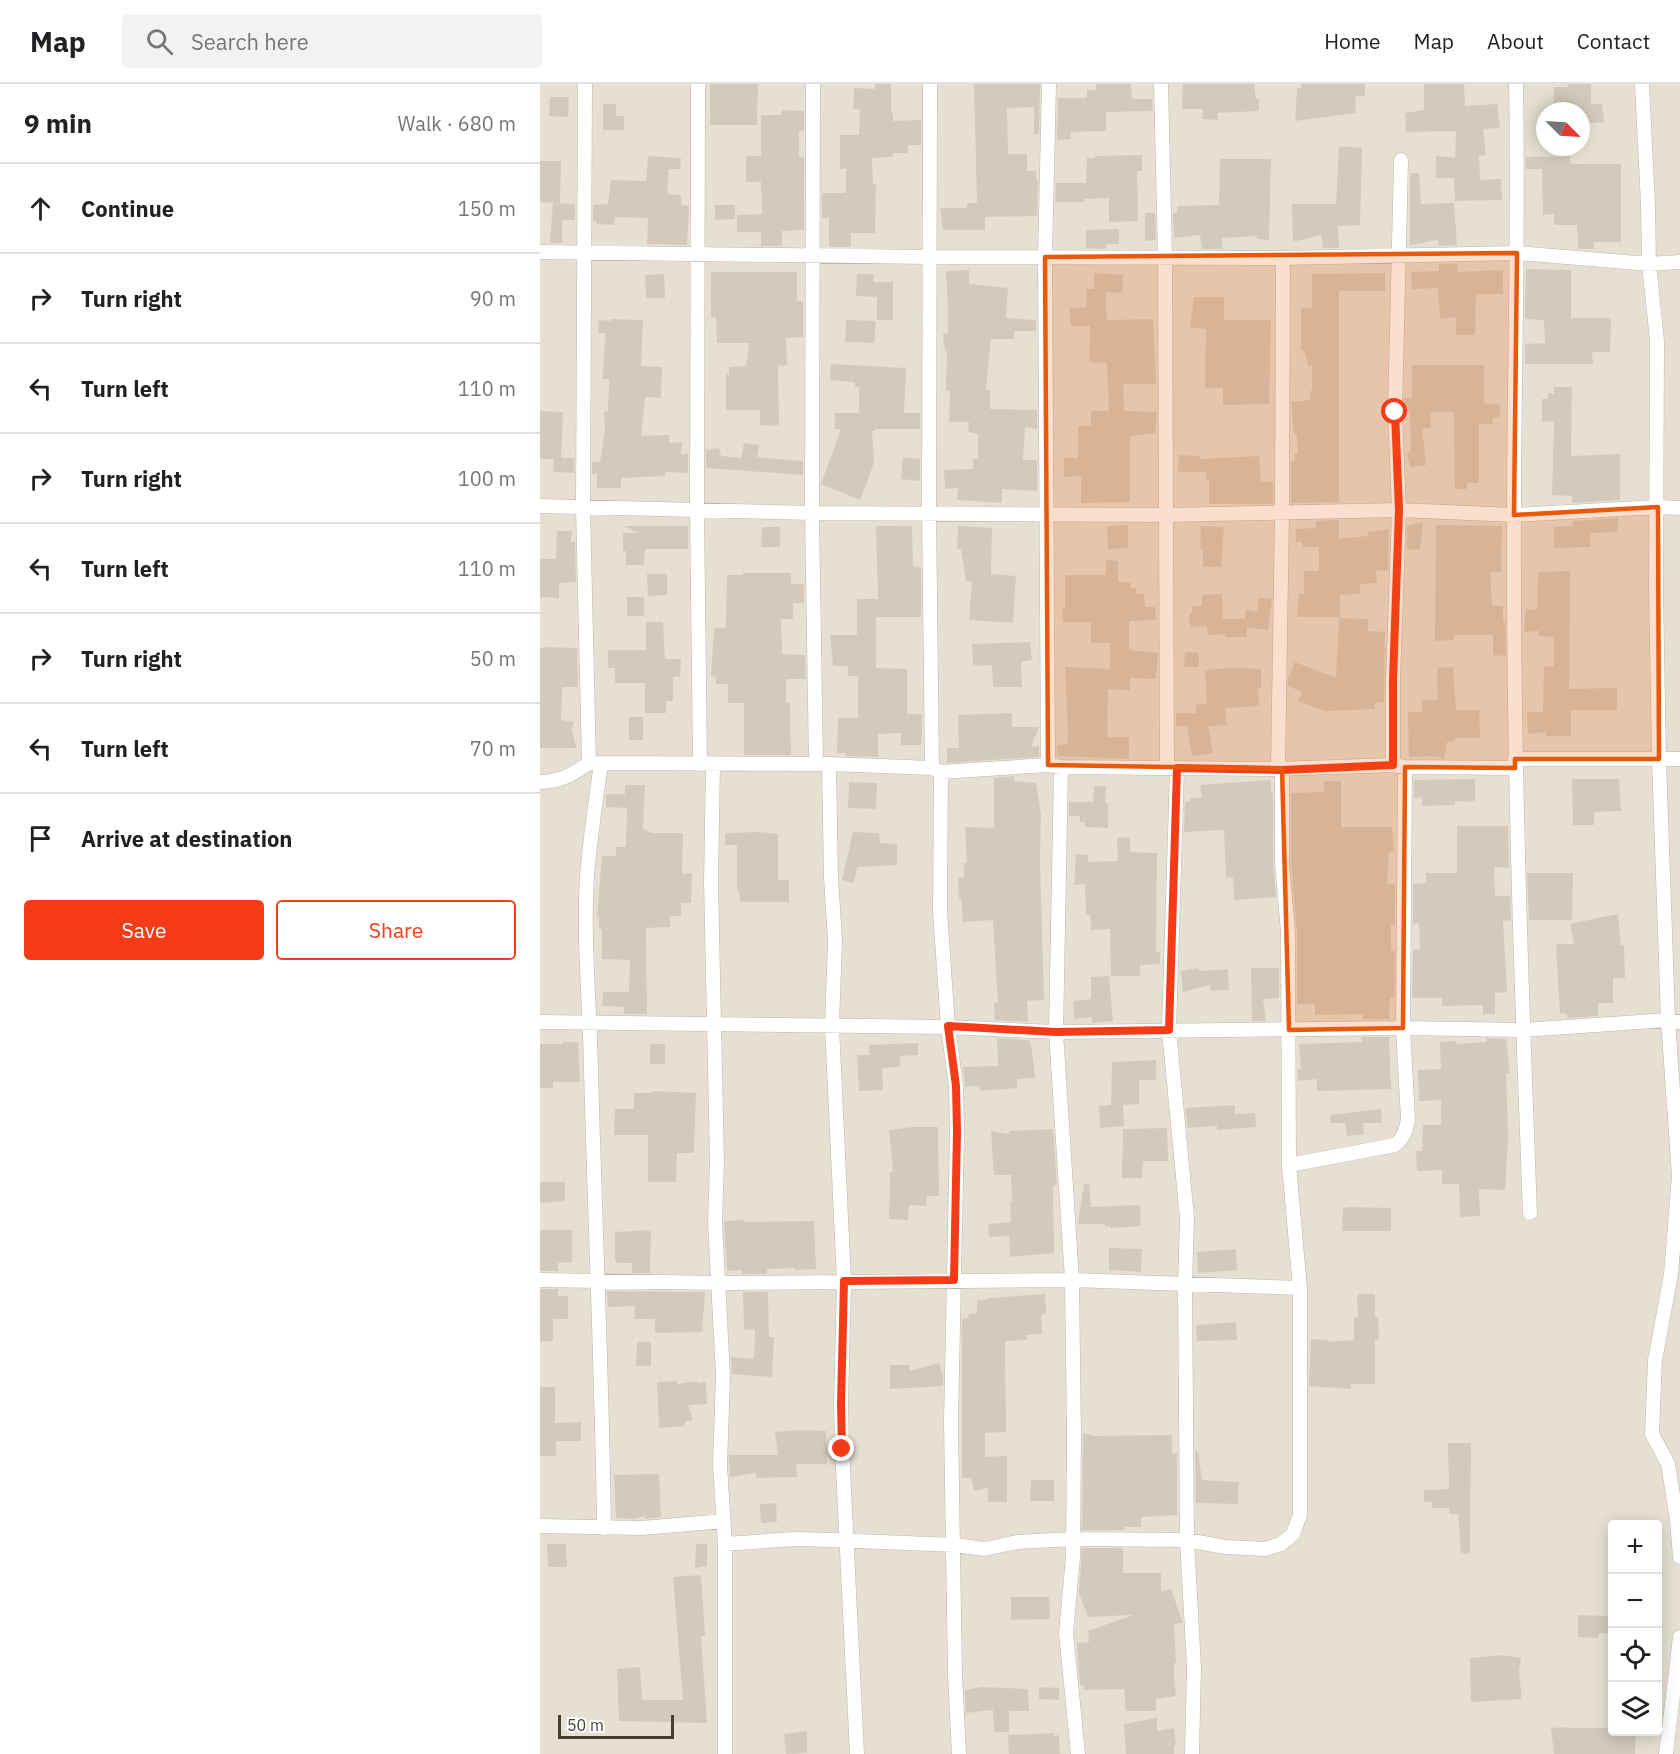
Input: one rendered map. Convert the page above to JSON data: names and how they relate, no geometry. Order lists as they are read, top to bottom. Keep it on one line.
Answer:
{"scale_bar":"50 m","north":"bottom right","page":{"header":"Map","search":"Search here","nav":["Home","Map","About","Contact"],"heading":["9 min","Walk · 680 m"],"list":[["Continue","150 m"],["Turn right","90 m"],["Turn left","110 m"],["Turn right","100 m"],["Turn left","110 m"],["Turn right","50 m"],["Turn left","70 m"],"Arrive at destination"],"buttons":["Save","Share"],"map_buttons":["+","−"],"scale":"50 m"}}
